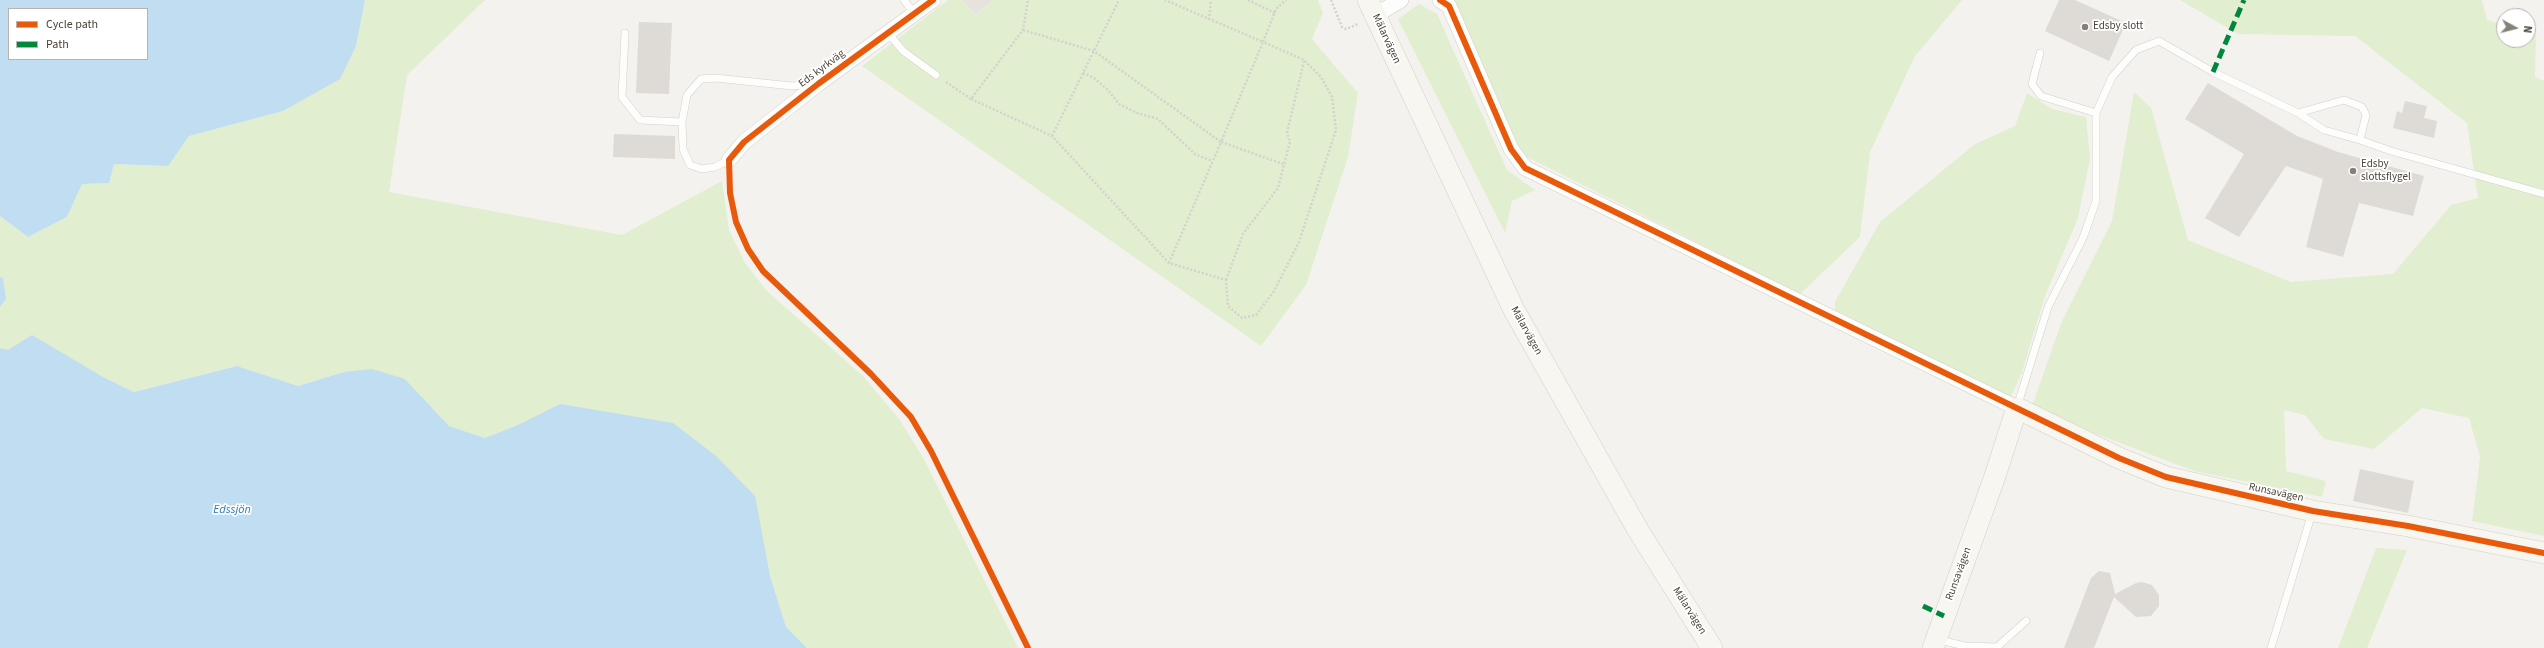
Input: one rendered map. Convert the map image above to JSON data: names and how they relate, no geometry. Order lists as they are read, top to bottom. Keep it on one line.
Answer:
{"streets":{"street":["Mälarvägen","Eds kyrkväg","Runsavägen"]},"water":["Edssjön"],"places":["Edsby slott","Edsby slottsflygel"],"legend":["Cycle path","Path"],"north":"right"}
